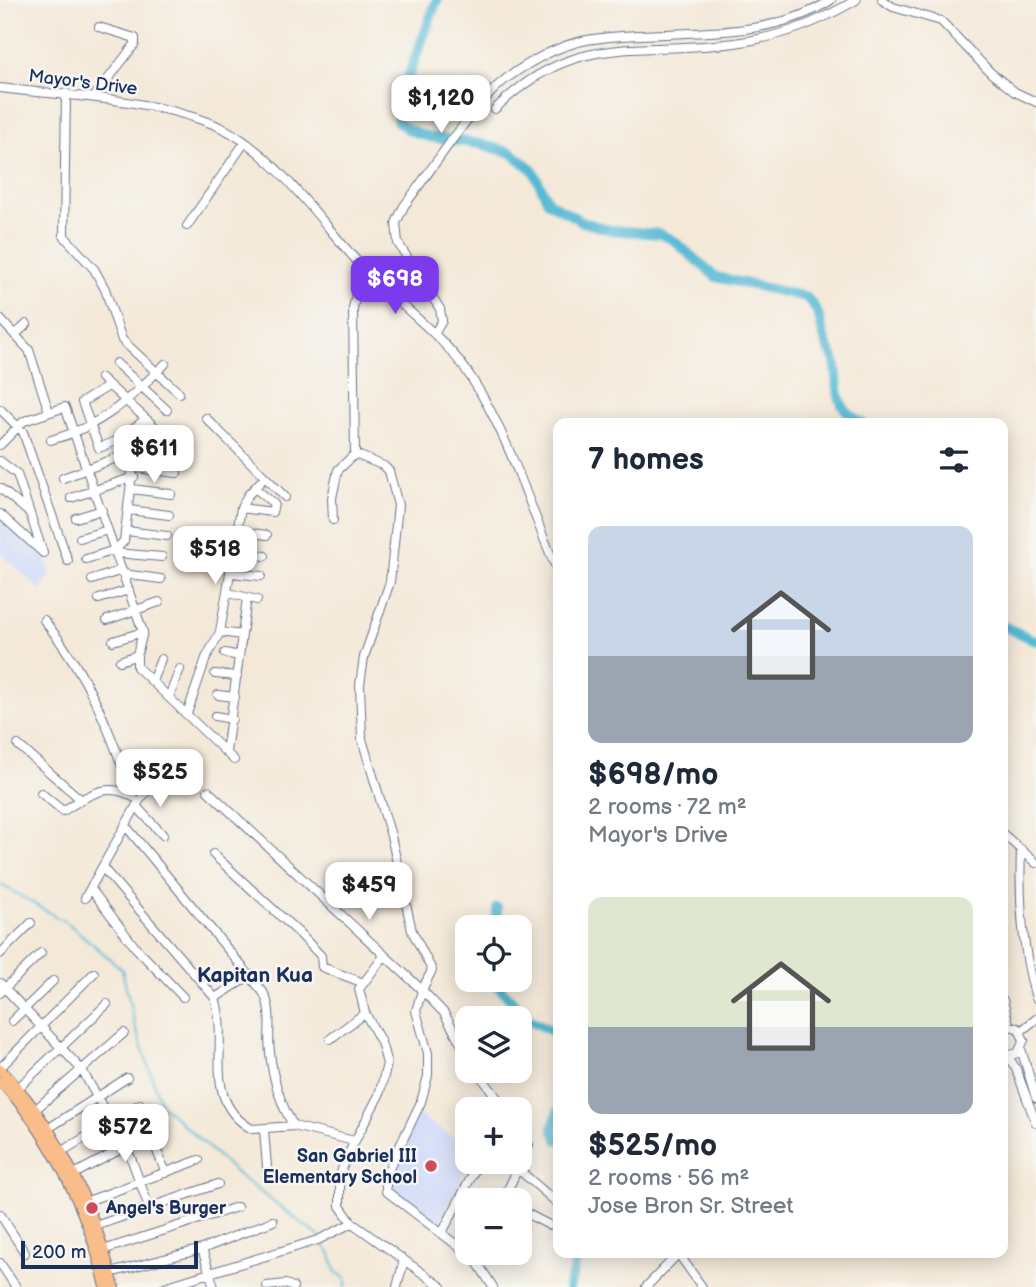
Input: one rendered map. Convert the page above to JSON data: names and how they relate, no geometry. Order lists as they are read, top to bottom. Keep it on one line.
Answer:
{"streets":{"street":["Mayor's Drive"]},"districts":["Kapitan Kua"],"places":["San Gabriel III Elementary School","Angel's Burger"],"scale_bar":"200 m","page":{"price":["$1,120","$698","$611","$518","$525","$459","$572"],"heading":"7 homes","list":[{"name":"$698/mo","note":"2 rooms · 72 m² · Mayor's Drive"},{"name":"$525/mo","note":"2 rooms · 56 m² · Jose Bron Sr. Street"}],"map_buttons":["+","−"],"scale":"200 m"}}
